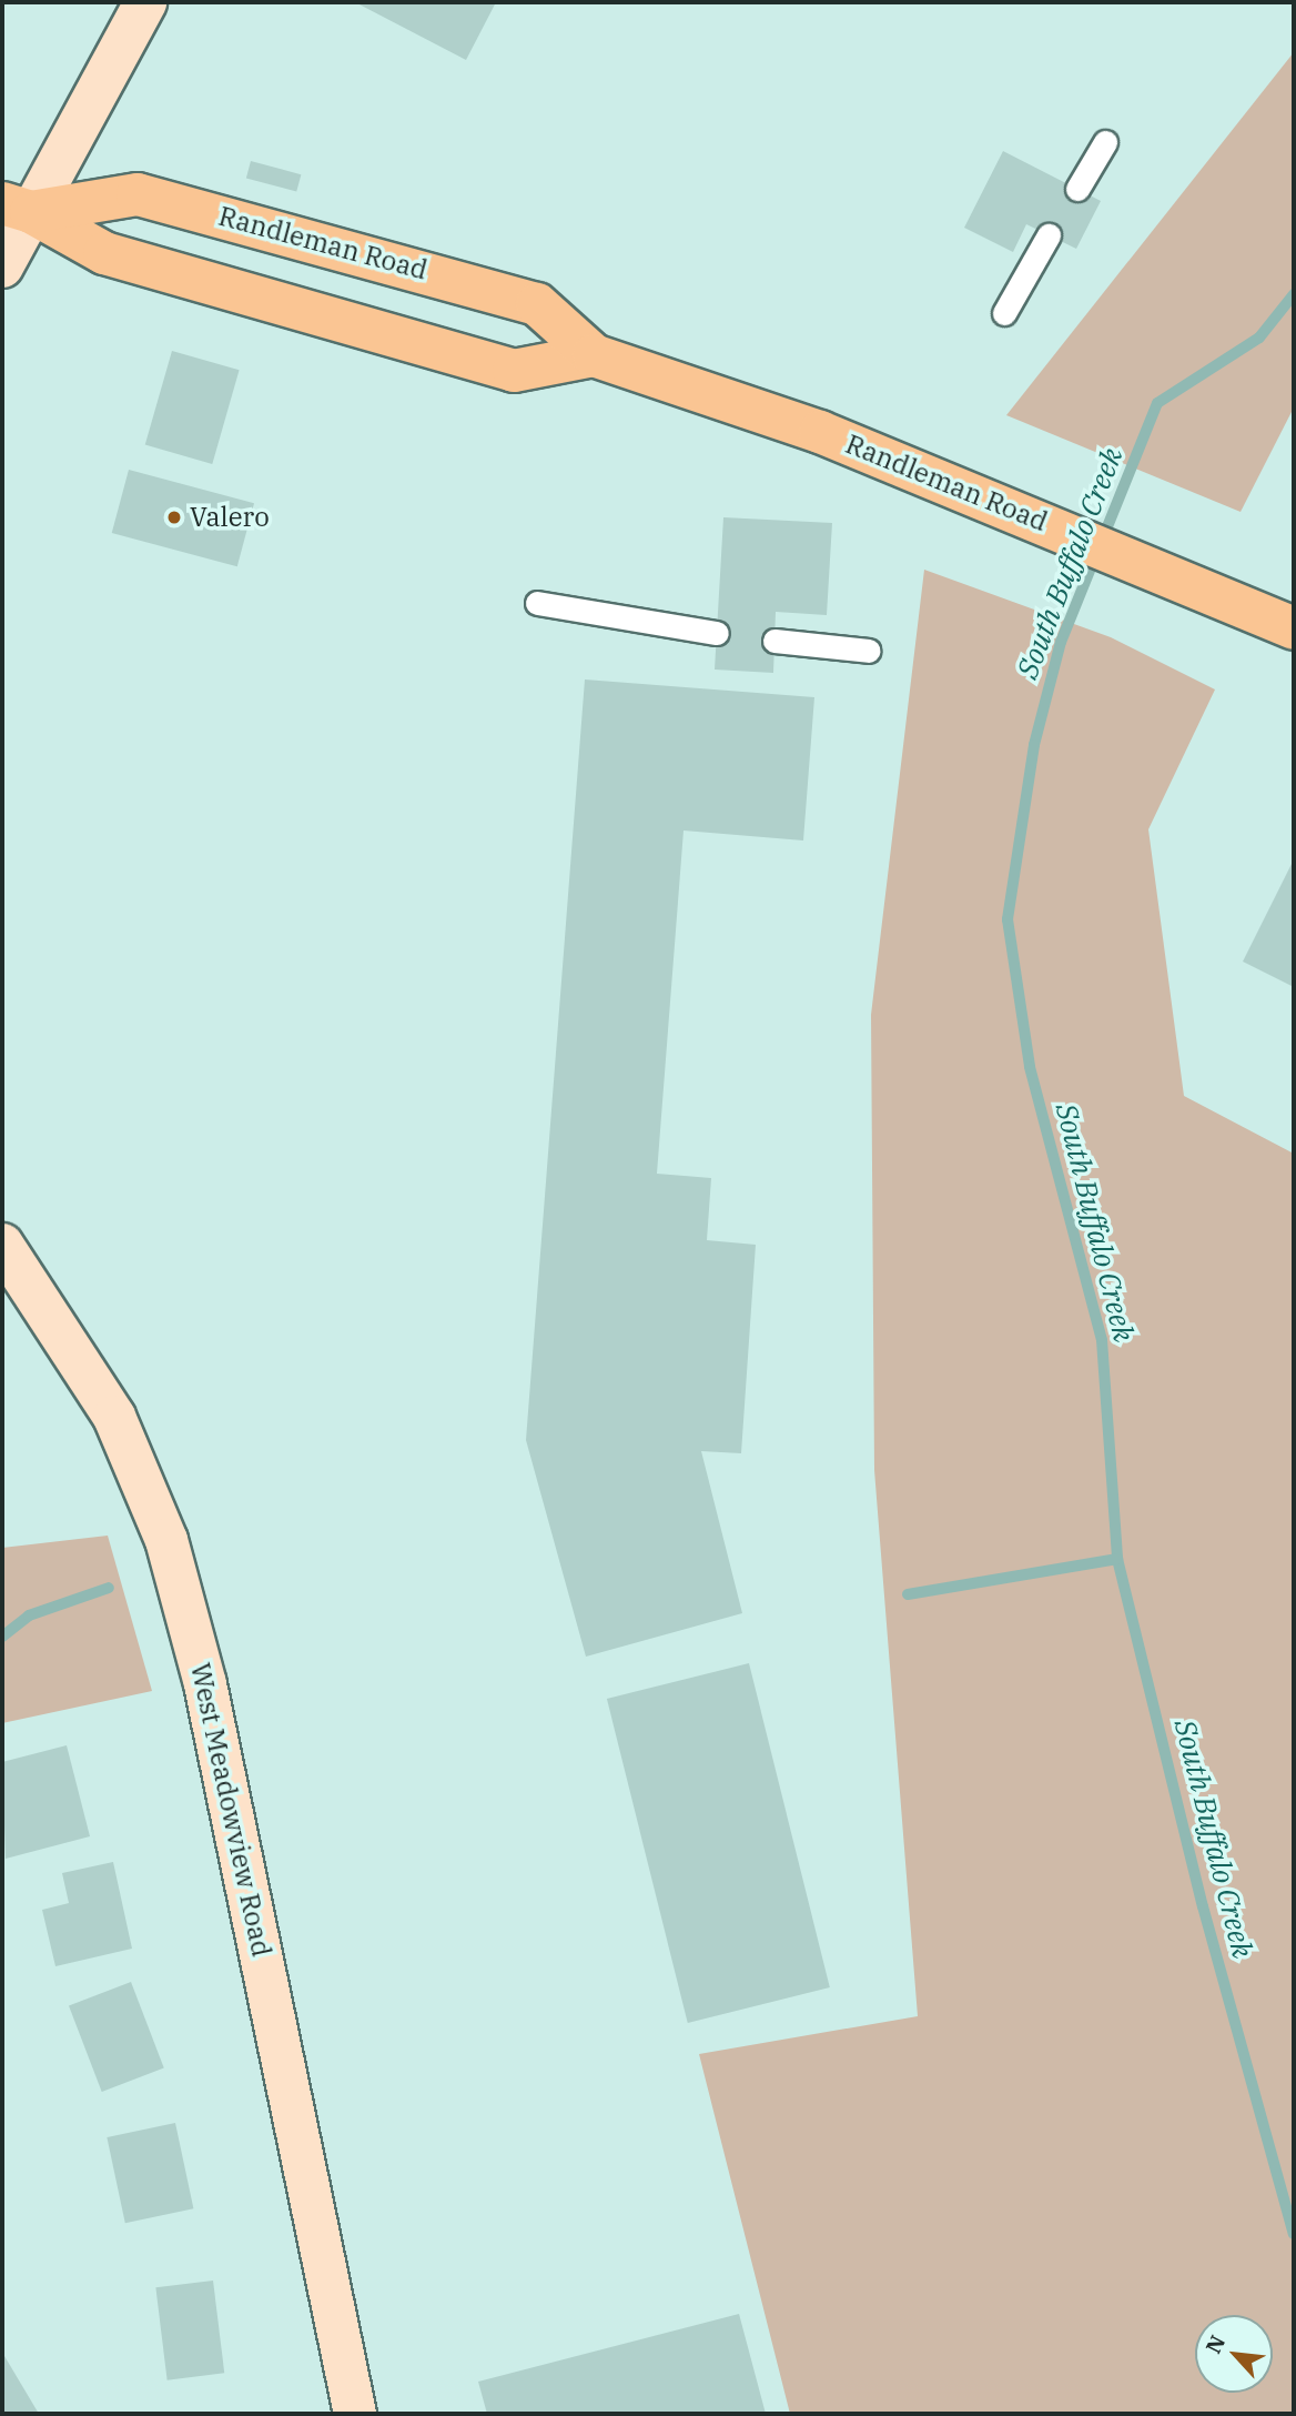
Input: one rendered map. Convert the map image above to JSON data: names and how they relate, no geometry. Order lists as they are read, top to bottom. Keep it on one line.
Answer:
{"streets":{"main road":["Randleman Road"],"street":["West Meadowview Road"]},"water":["South Buffalo Creek"],"places":["Valero"],"north":"top left"}
